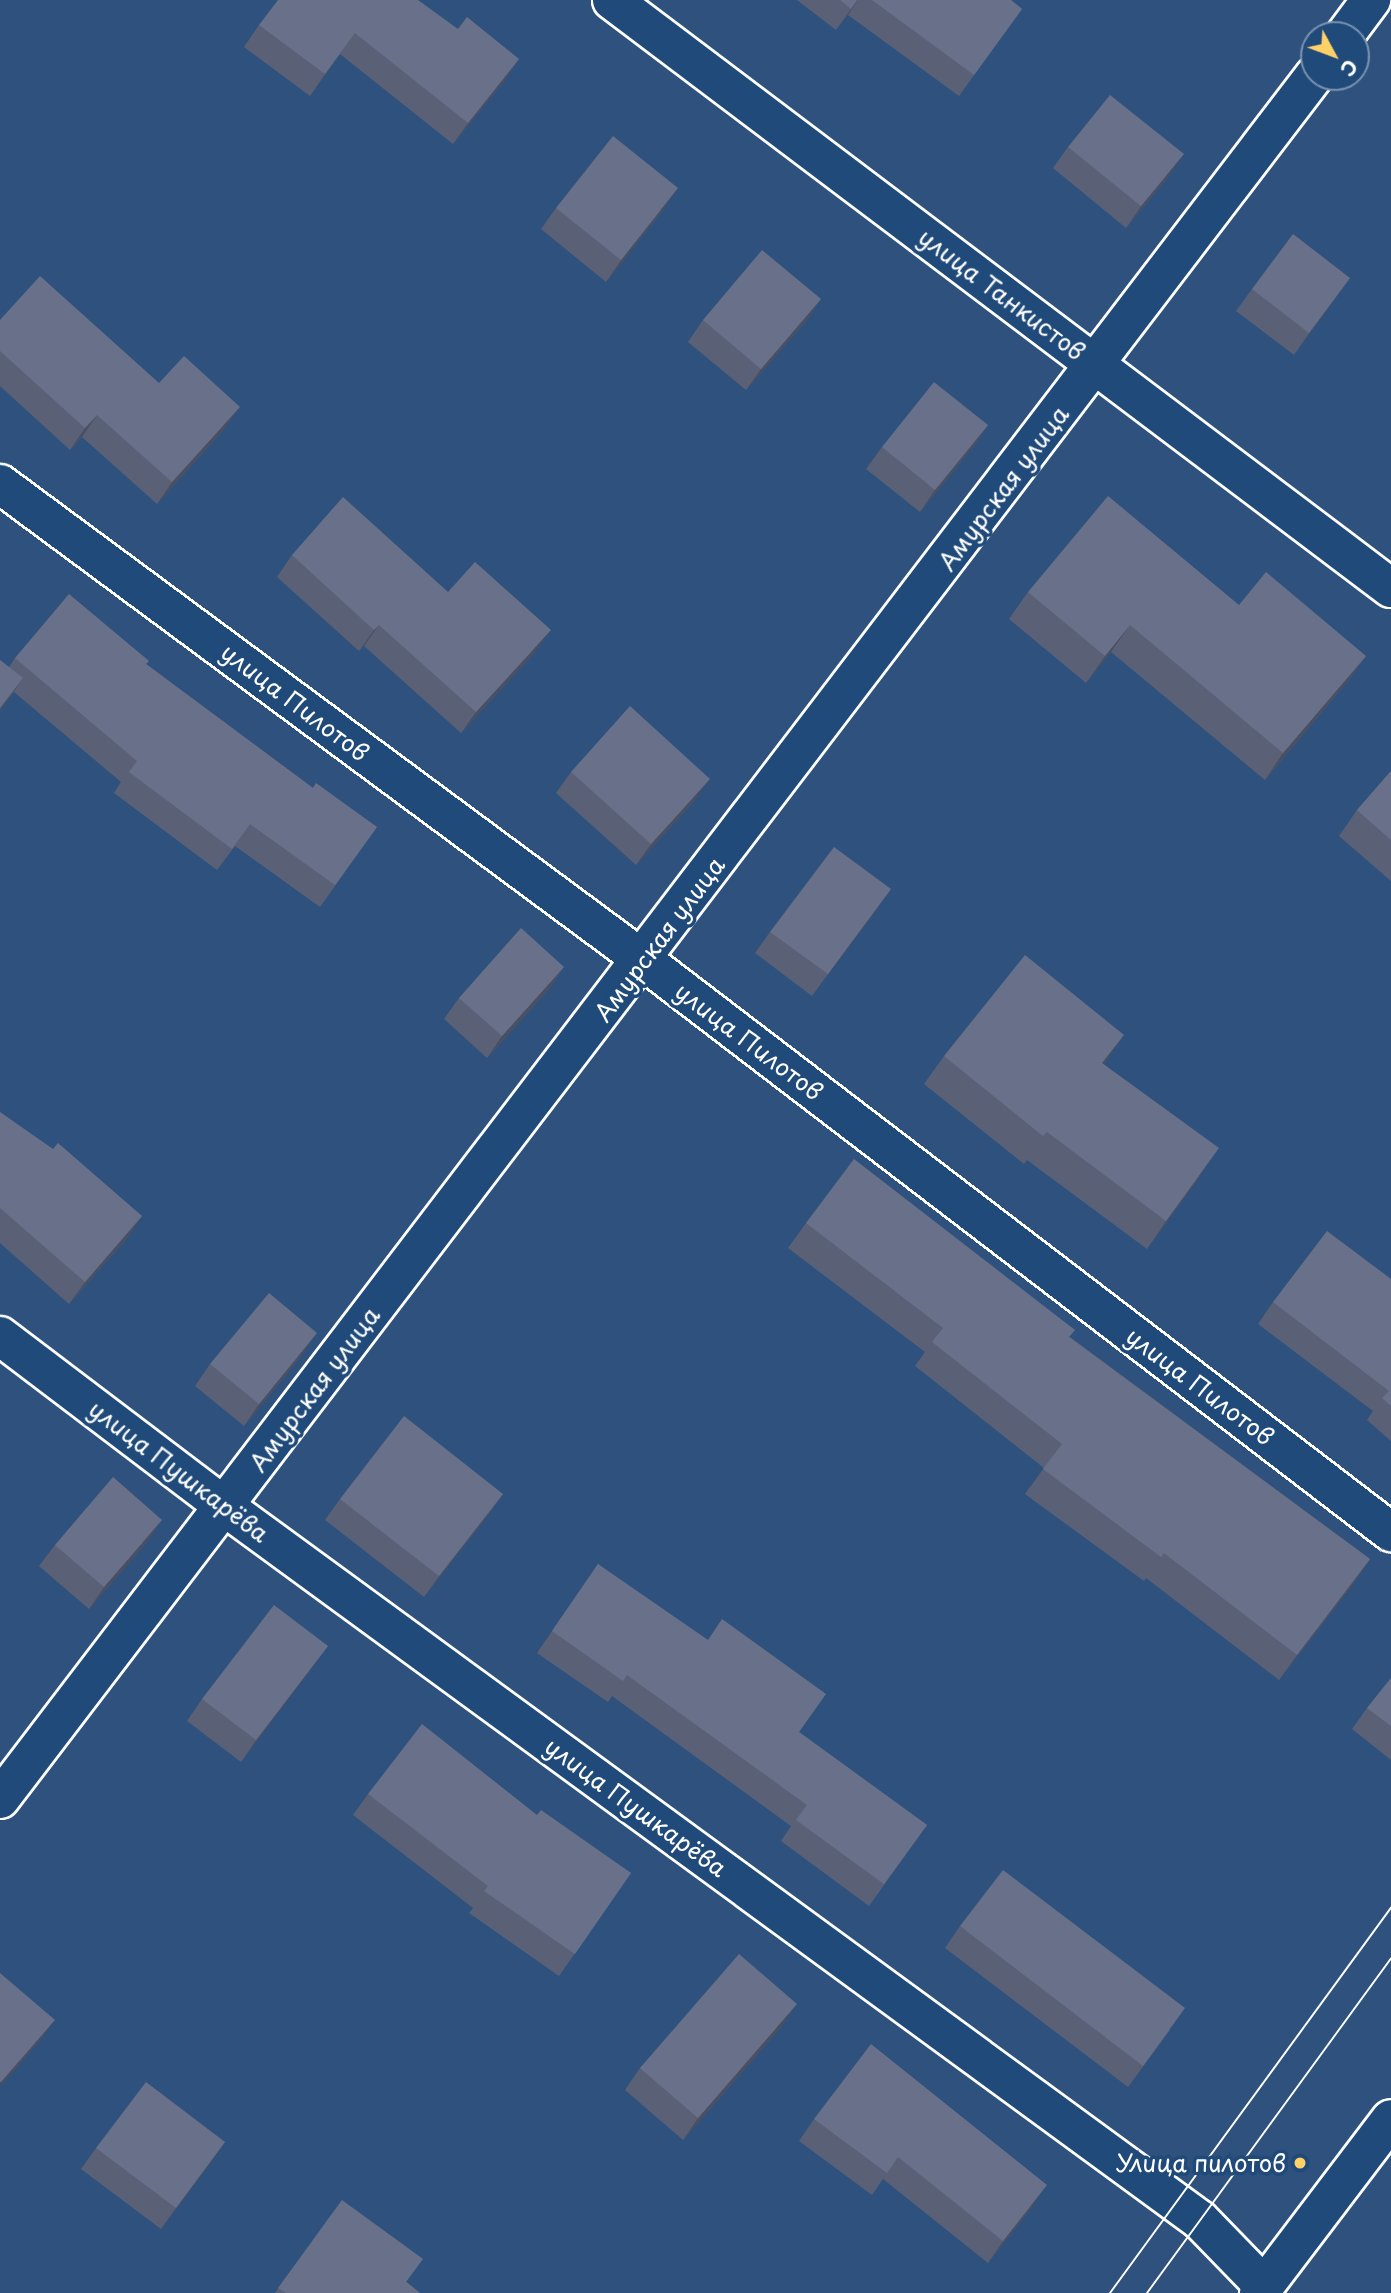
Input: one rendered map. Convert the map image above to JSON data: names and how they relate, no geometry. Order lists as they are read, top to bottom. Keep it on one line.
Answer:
{"streets":{"street":["улица Танкистов","Амурская улица","улица Пилотов","улица Пушкарёва"]},"crossings":[["улица Танкистов","Амурская улица"],["Амурская улица","улица Пилотов"],["Амурская улица","улица Пушкарёва"]],"places":["Улица пилотов"],"north":"bottom right"}
